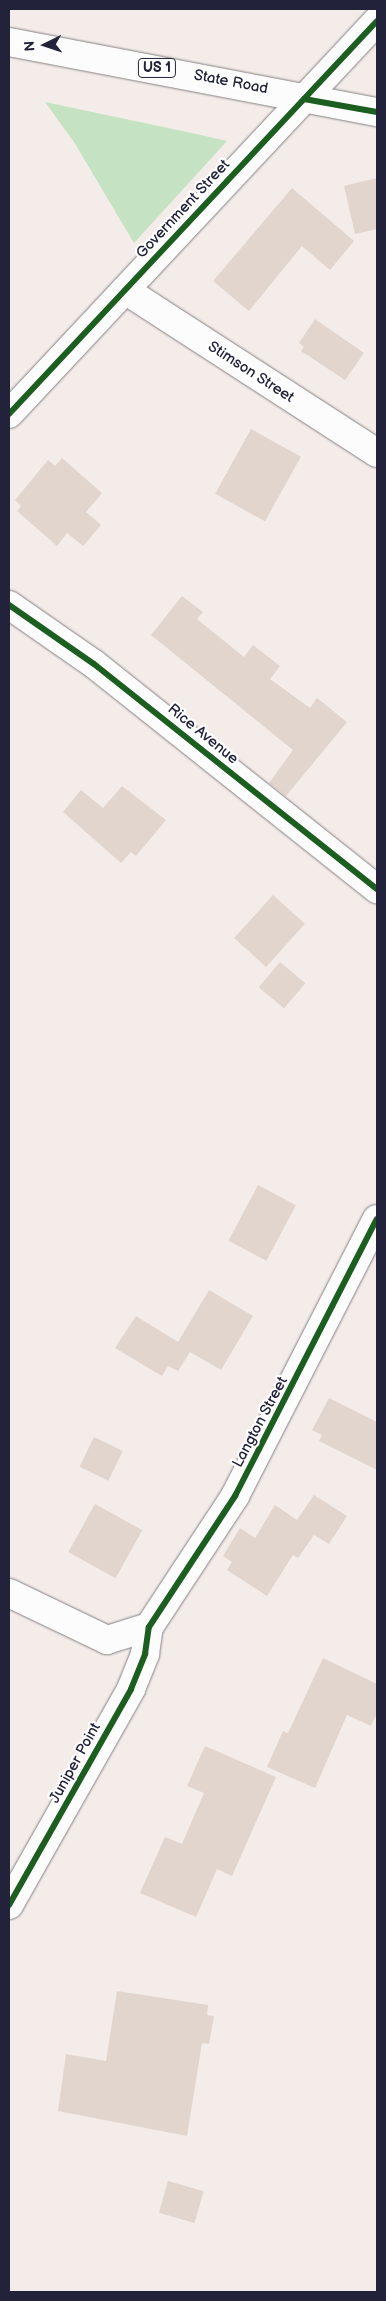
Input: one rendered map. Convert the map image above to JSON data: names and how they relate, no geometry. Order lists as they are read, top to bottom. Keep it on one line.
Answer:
{"streets":{"street":["US 1","State Road","Government Street","Stimson Street","Rice Avenue","Langton Street","Juniper Point"]},"crossings":[["US 1","State Road"],["US 1","Government Street"],["State Road","Government Street"],["Government Street","Stimson Street"],["Langton Street","Juniper Point"]],"north":"left"}
